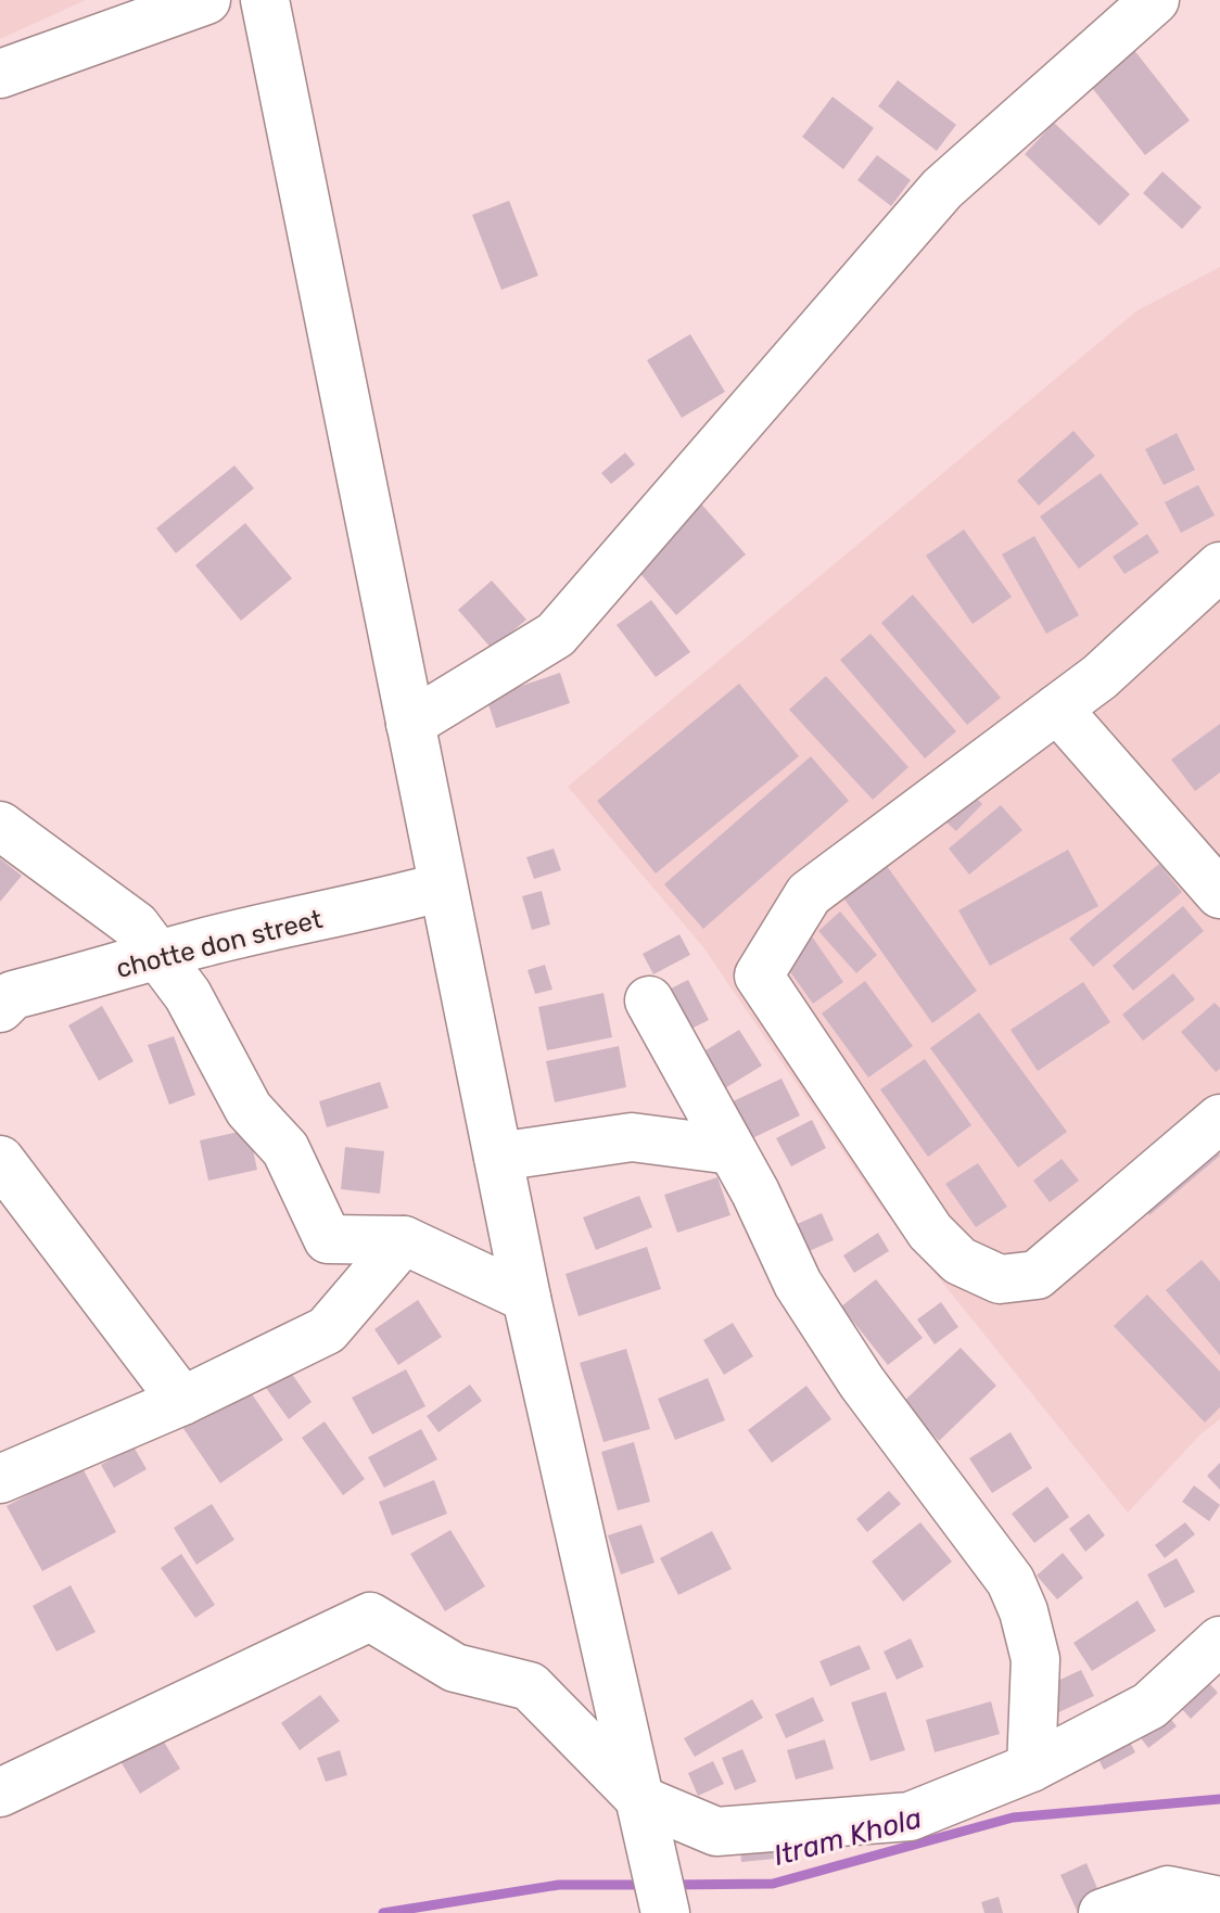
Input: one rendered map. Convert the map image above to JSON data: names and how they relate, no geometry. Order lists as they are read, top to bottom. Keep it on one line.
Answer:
{"streets":{"street":["chotte don street"]},"water":["Itram Khola"]}
